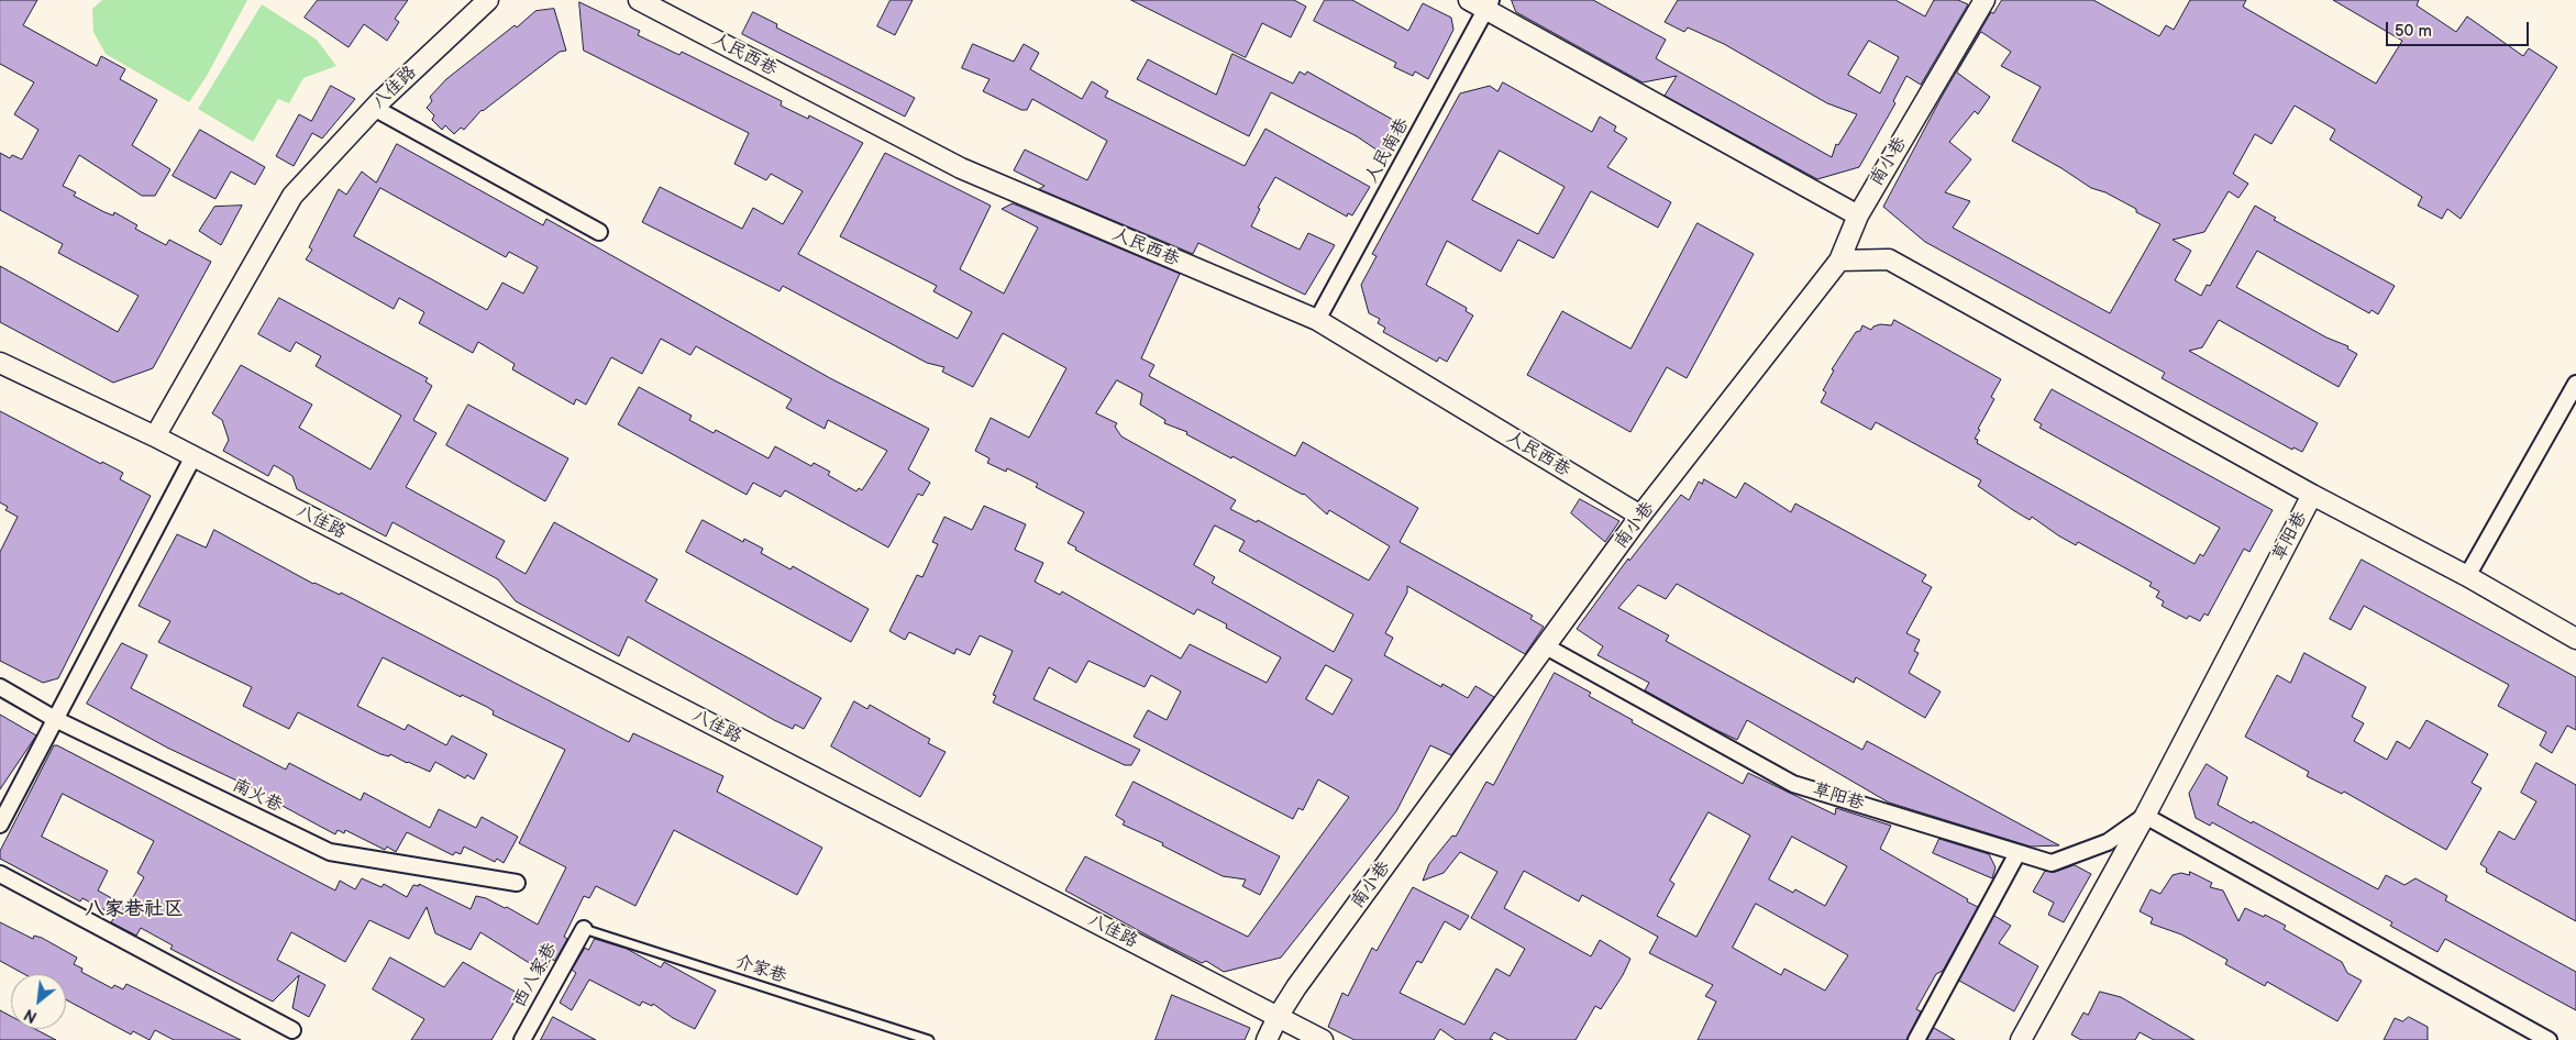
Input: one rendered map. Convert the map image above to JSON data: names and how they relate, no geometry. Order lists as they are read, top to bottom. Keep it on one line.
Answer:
{"streets":{"street":["人民西巷","八佳路","人民南巷","南小巷","草阳巷","南火巷","西八家巷"],"lane":["介家巷"]},"crossings":[["人民西巷","人民南巷"],["人民西巷","南小巷"],["八佳路","南小巷"],["南小巷","草阳巷"],["介家巷","西八家巷"]],"districts":["八家巷社区"],"scale_bar":"50 m","north":"bottom left"}
